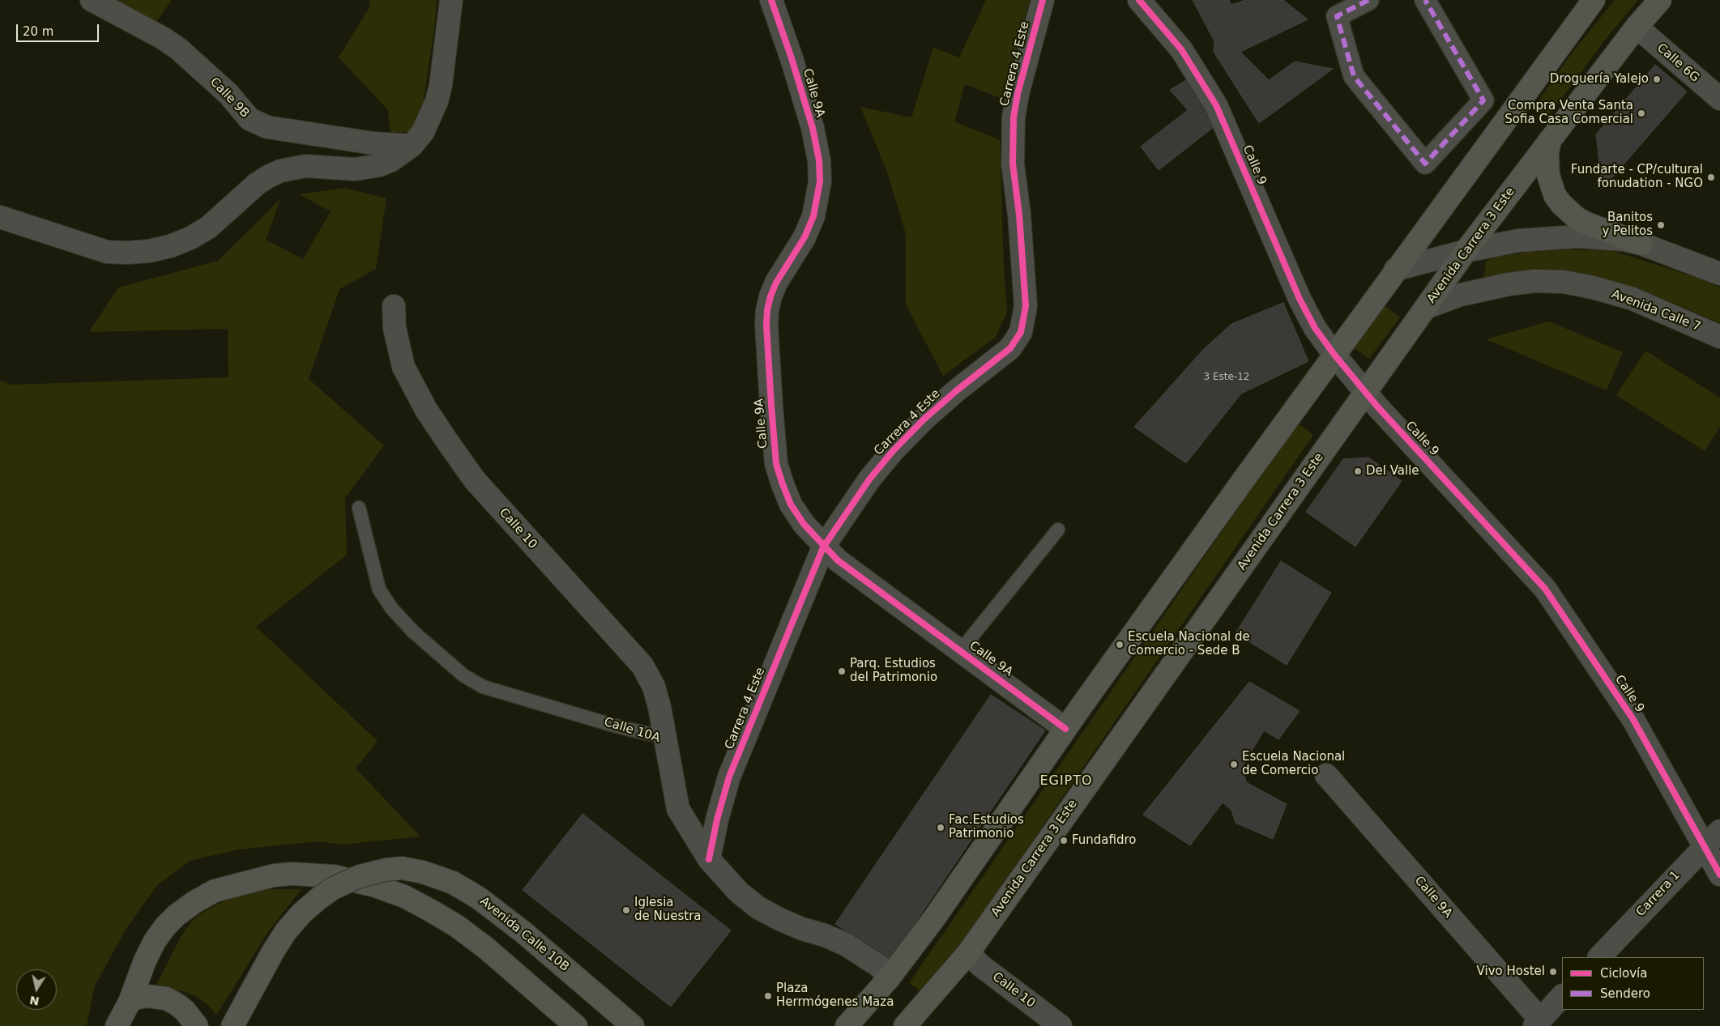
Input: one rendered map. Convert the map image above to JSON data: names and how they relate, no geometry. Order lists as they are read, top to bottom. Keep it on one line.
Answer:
{"streets":{"main road":["Avenida Carrera 3 Este","Avenida Calle 10B"],"street":["Calle 6G","Carrera 4 Este","Calle 9A","Calle 9B","Calle 9","Avenida Calle 7","Calle 10","Calle 10A","Carrera 1"]},"crossings":[["Calle 6G","Avenida Carrera 3 Este"],["Carrera 4 Este","Calle 9A"],["Carrera 4 Este","Calle 10A"],["Calle 9","Avenida Carrera 3 Este"],["Calle 9","Carrera 1"],["Avenida Carrera 3 Este","Avenida Calle 7"],["Avenida Carrera 3 Este","Calle 10"],["Calle 10","Calle 10A"]],"districts":["EGIPTO"],"places":["Droguería Yalejo","Compra Venta Santa Sofia Casa Comercial","Fundarte - CP/cultural fonudation - NGO","Banitos y Pelitos","Del Valle","Escuela Nacional de Comercio - Sede B","Parq. Estudios del Patrimonio","Escuela Nacional de Comercio","Fac.Estudios Patrimonio","Fundafidro","Iglesia de Nuestra","Vivo Hostel","Plaza Herrmógenes Maza"],"house_numbers":["3 Este-12"],"legend":["Ciclovía","Sendero"],"scale_bar":"20 m","north":"bottom"}
